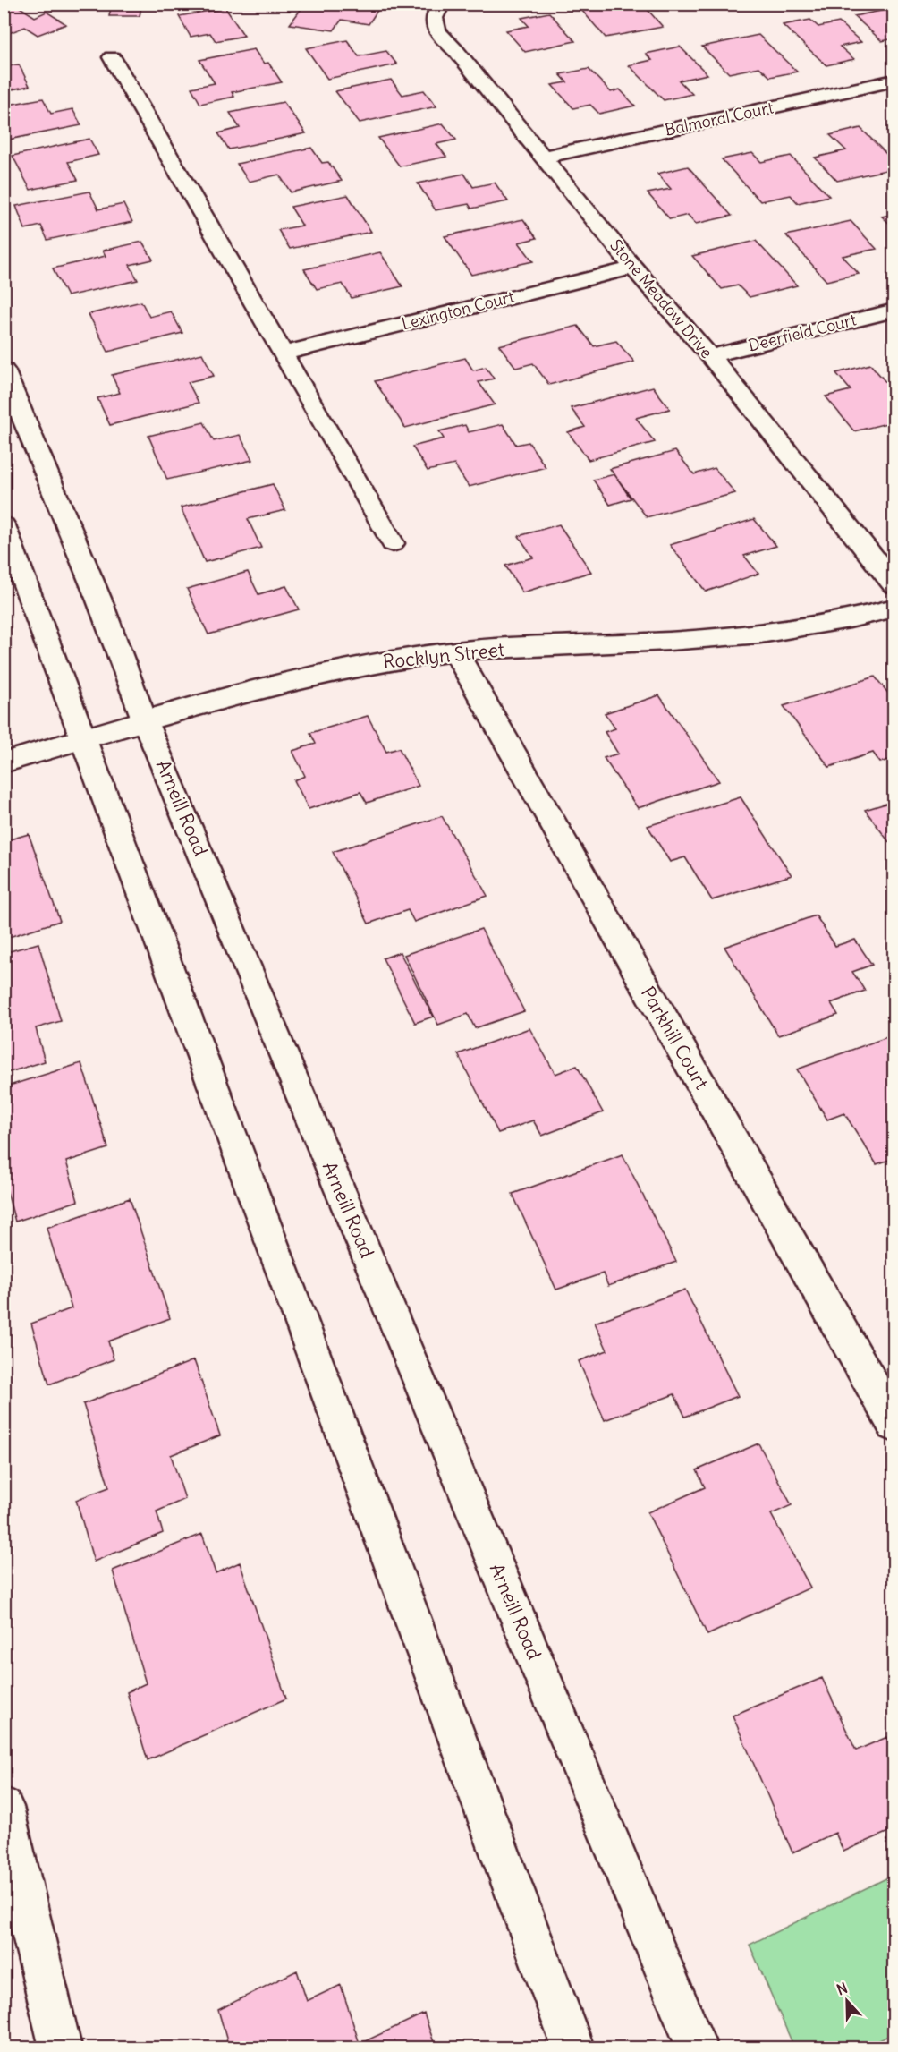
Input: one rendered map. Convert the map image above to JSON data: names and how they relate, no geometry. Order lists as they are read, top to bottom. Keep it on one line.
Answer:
{"streets":{"street":["Balmoral Court","Stone Meadow Drive","Lexington Court","Deerfield Court","Rocklyn Street","Arneill Road","Parkhill Court"]},"crossings":[["Balmoral Court","Stone Meadow Drive"],["Stone Meadow Drive","Lexington Court"],["Stone Meadow Drive","Deerfield Court"],["Rocklyn Street","Arneill Road"],["Rocklyn Street","Parkhill Court"]],"north":"top"}
